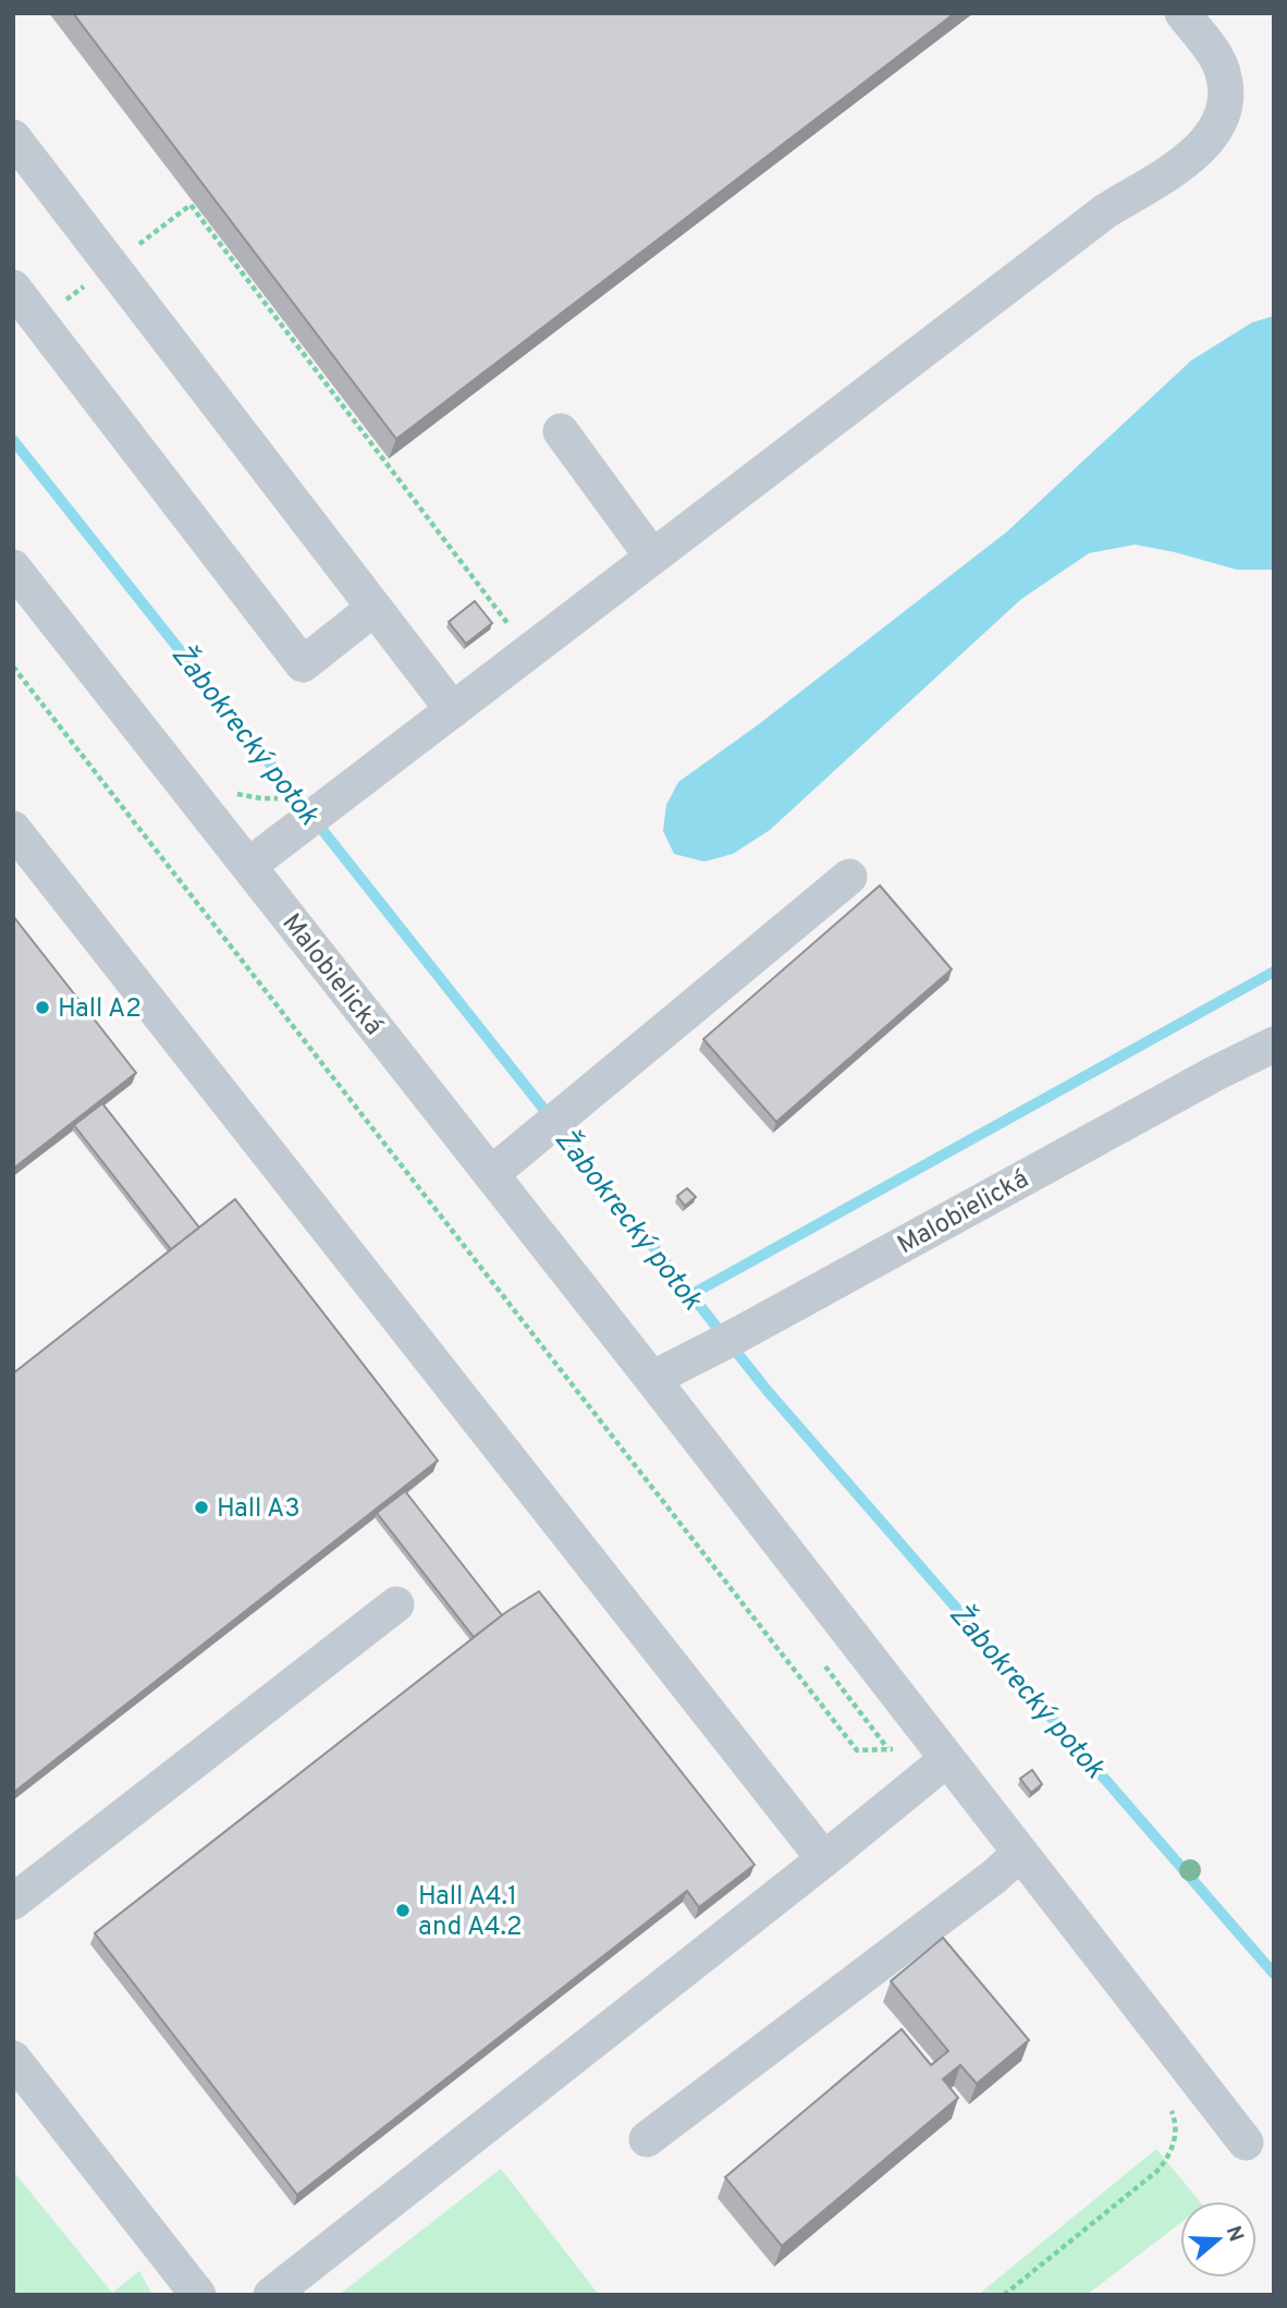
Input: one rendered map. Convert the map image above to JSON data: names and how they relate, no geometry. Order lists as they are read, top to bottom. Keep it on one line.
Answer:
{"streets":{"lane":["Malobielická"]},"water":["Žabokrecký potok"],"places":["Hall A2","Hall A3","Hall A4.1 and A4.2"],"north":"right"}
